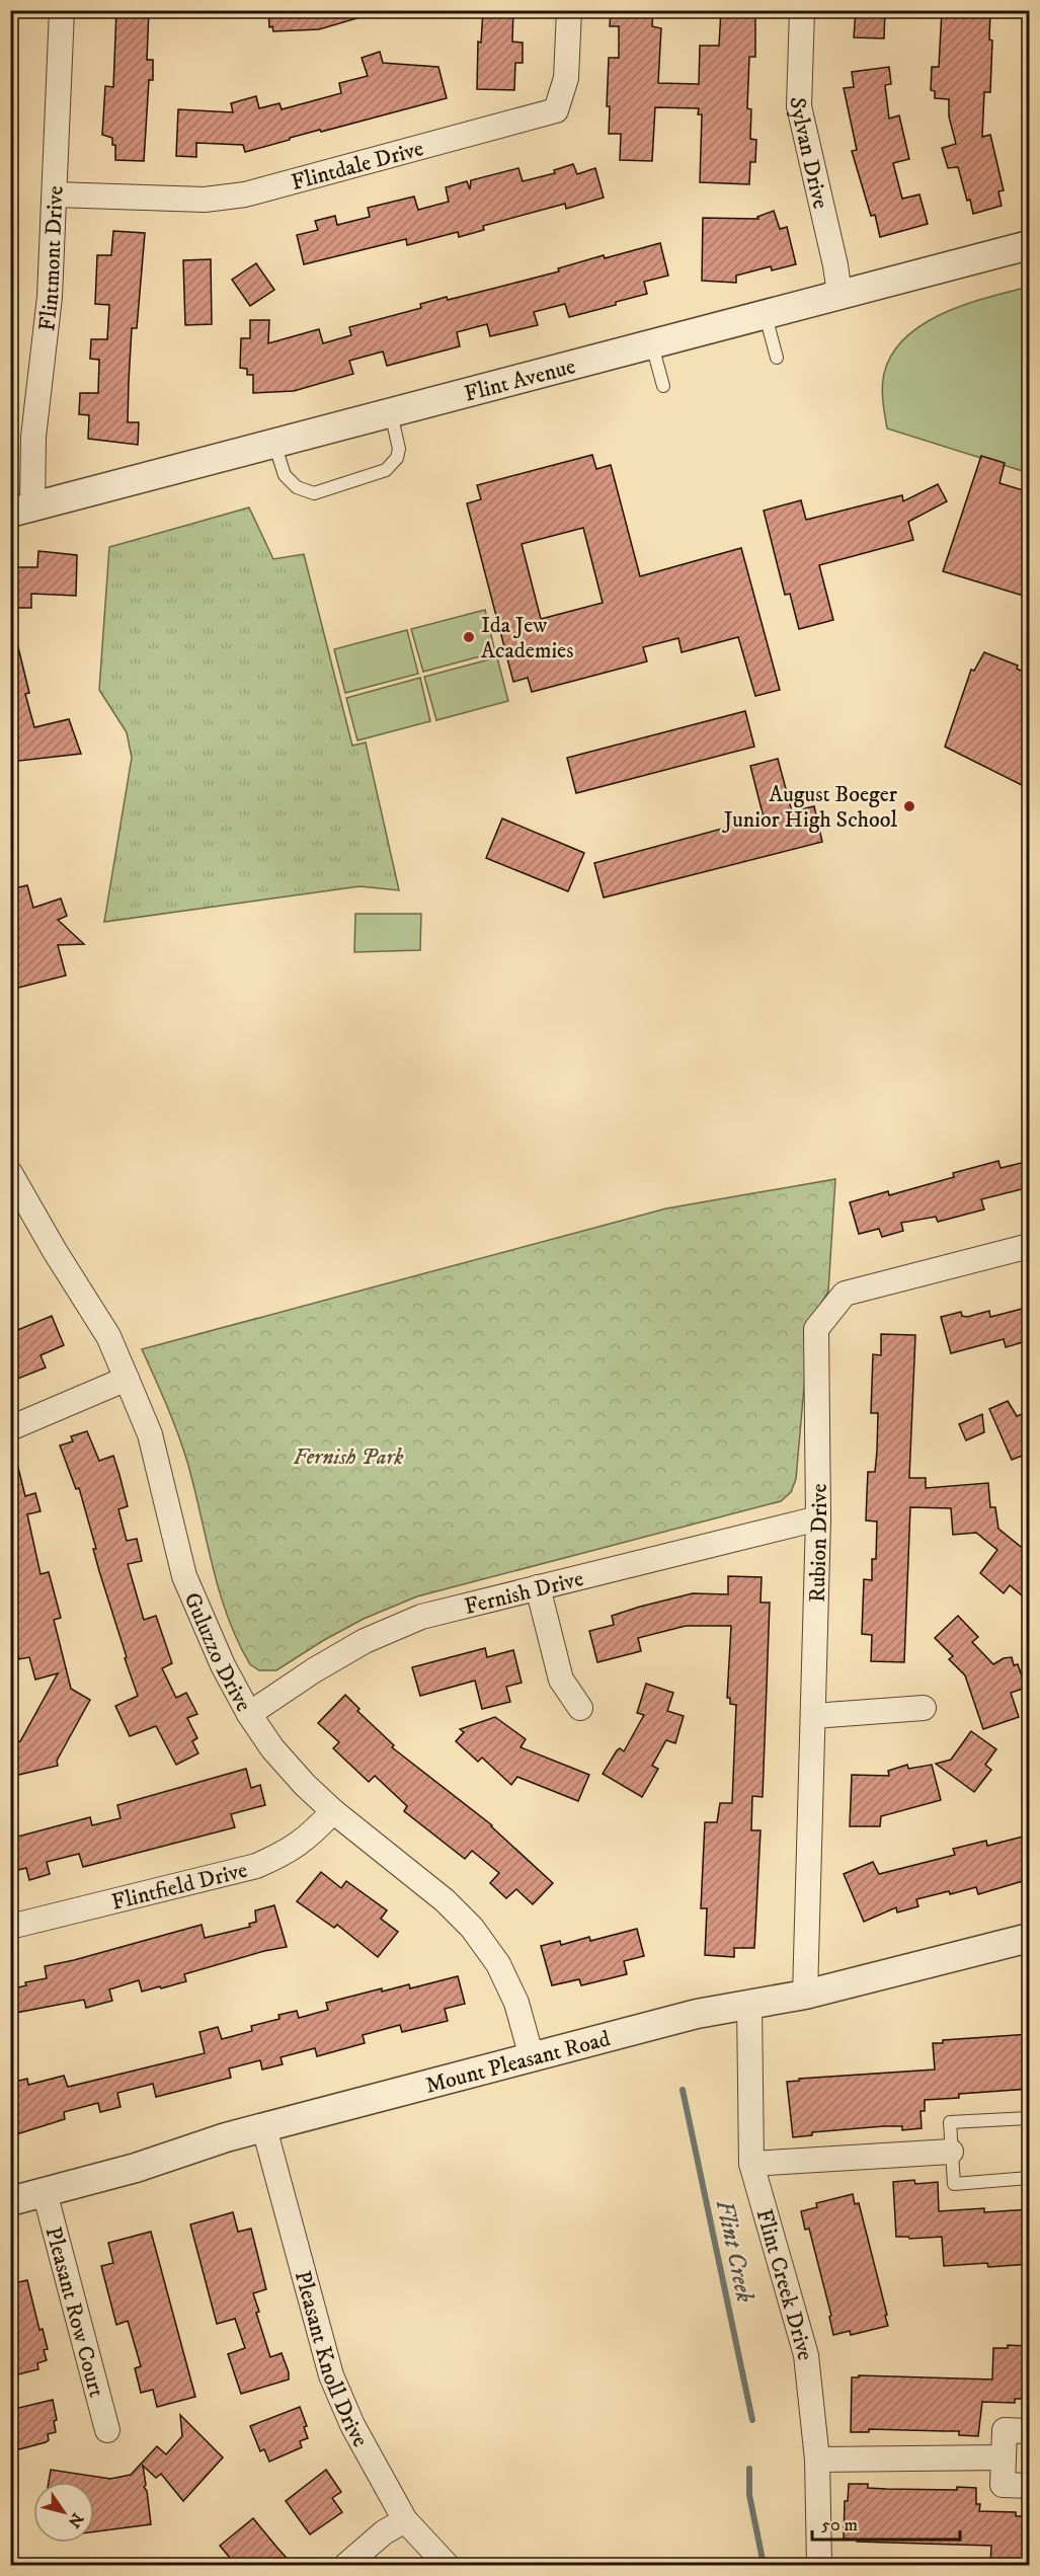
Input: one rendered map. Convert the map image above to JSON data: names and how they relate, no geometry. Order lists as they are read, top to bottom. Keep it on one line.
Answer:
{"streets":{"street":["Sylvan Drive","Flintdale Drive","Flintmont Drive","Flint Avenue","Rubion Drive","Fernish Drive","Guluzzo Drive","Flintfield Drive","Mount Pleasant Road","Flint Creek Drive","Pleasant Row Court","Pleasant Knoll Drive"]},"crossings":[["Sylvan Drive","Flint Avenue"],["Flintdale Drive","Flintmont Drive"],["Flintmont Drive","Flint Avenue"],["Rubion Drive","Fernish Drive"],["Rubion Drive","Mount Pleasant Road"],["Fernish Drive","Guluzzo Drive"],["Guluzzo Drive","Flintfield Drive"],["Guluzzo Drive","Mount Pleasant Road"],["Mount Pleasant Road","Flint Creek Drive"],["Mount Pleasant Road","Pleasant Row Court"],["Mount Pleasant Road","Pleasant Knoll Drive"]],"water":["Flint Creek"],"parks":["Fernish Park"],"places":["Ida Jew Academies","August Boeger Junior High School"],"scale_bar":"50 m","north":"bottom right"}
